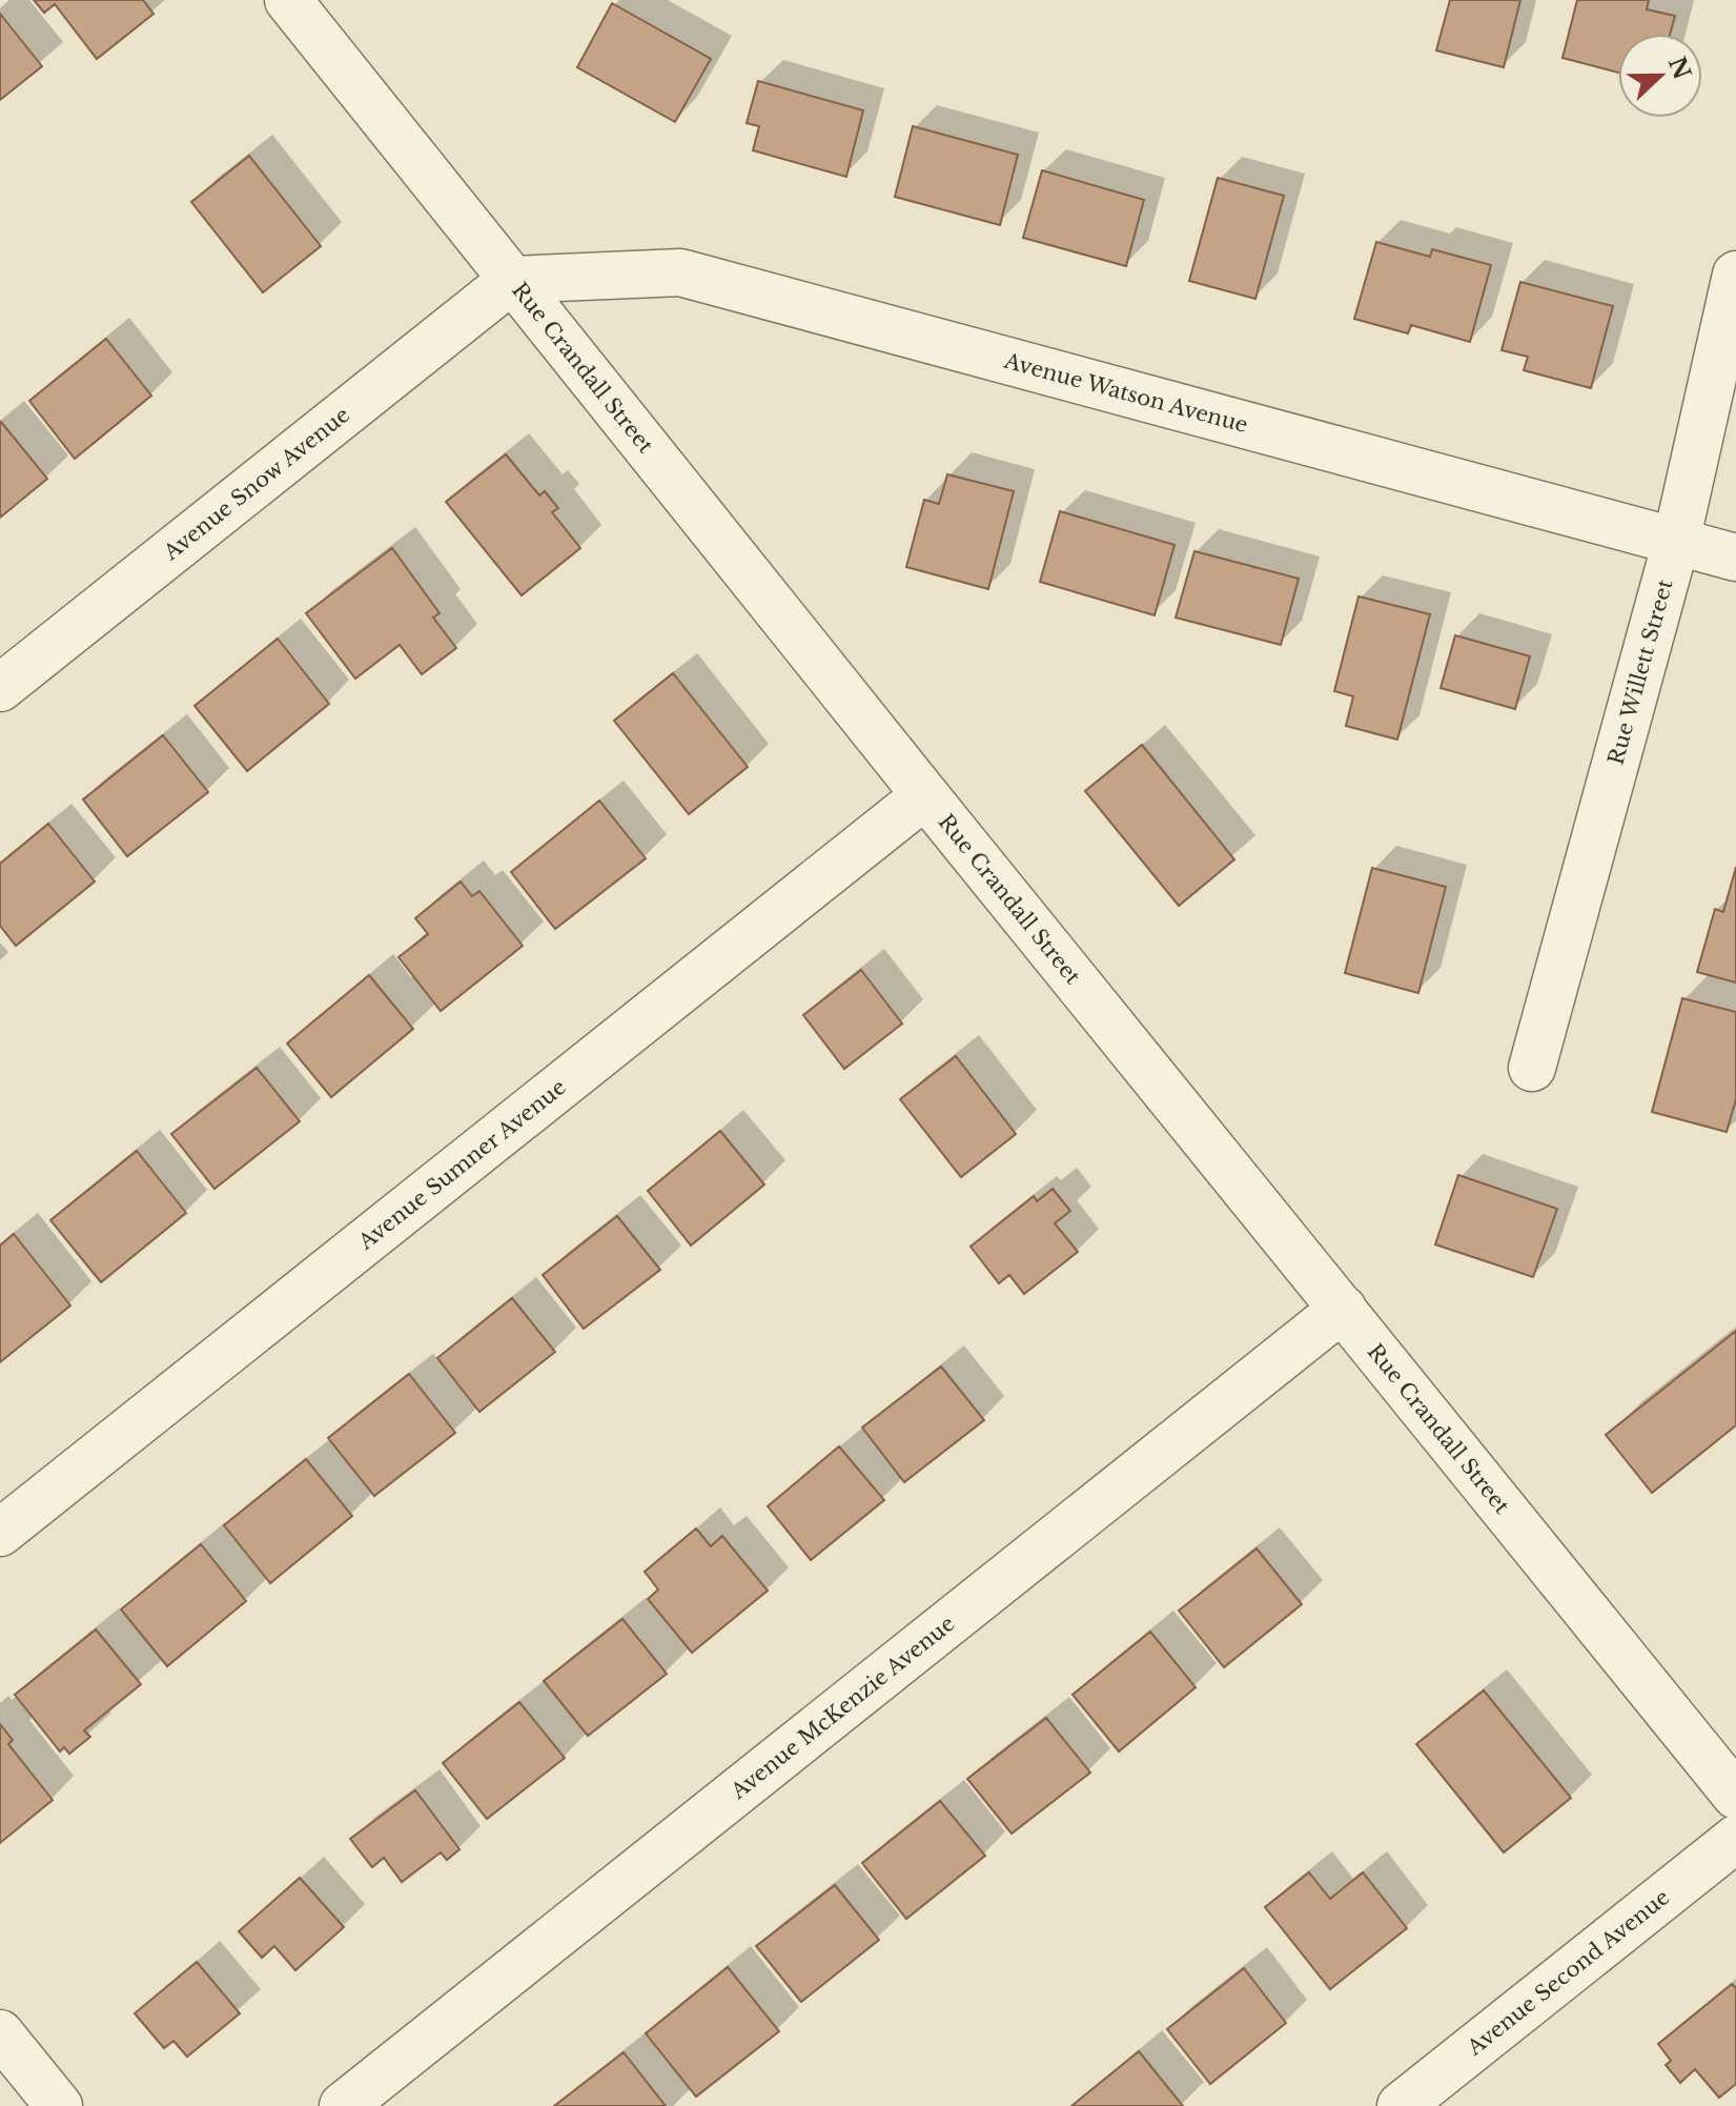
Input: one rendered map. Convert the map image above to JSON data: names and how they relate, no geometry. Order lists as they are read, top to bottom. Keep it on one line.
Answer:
{"streets":{"street":["Rue Crandall Street","Avenue Watson Avenue","Avenue Snow Avenue","Rue Willett Street","Avenue Sumner Avenue","Avenue McKenzie Avenue","Avenue Second Avenue"]},"crossings":[["Rue Crandall Street","Avenue Watson Avenue"],["Rue Crandall Street","Avenue Snow Avenue"],["Rue Crandall Street","Avenue Sumner Avenue"],["Rue Crandall Street","Avenue McKenzie Avenue"],["Avenue Watson Avenue","Avenue Snow Avenue"],["Avenue Watson Avenue","Rue Willett Street"]],"north":"right"}
